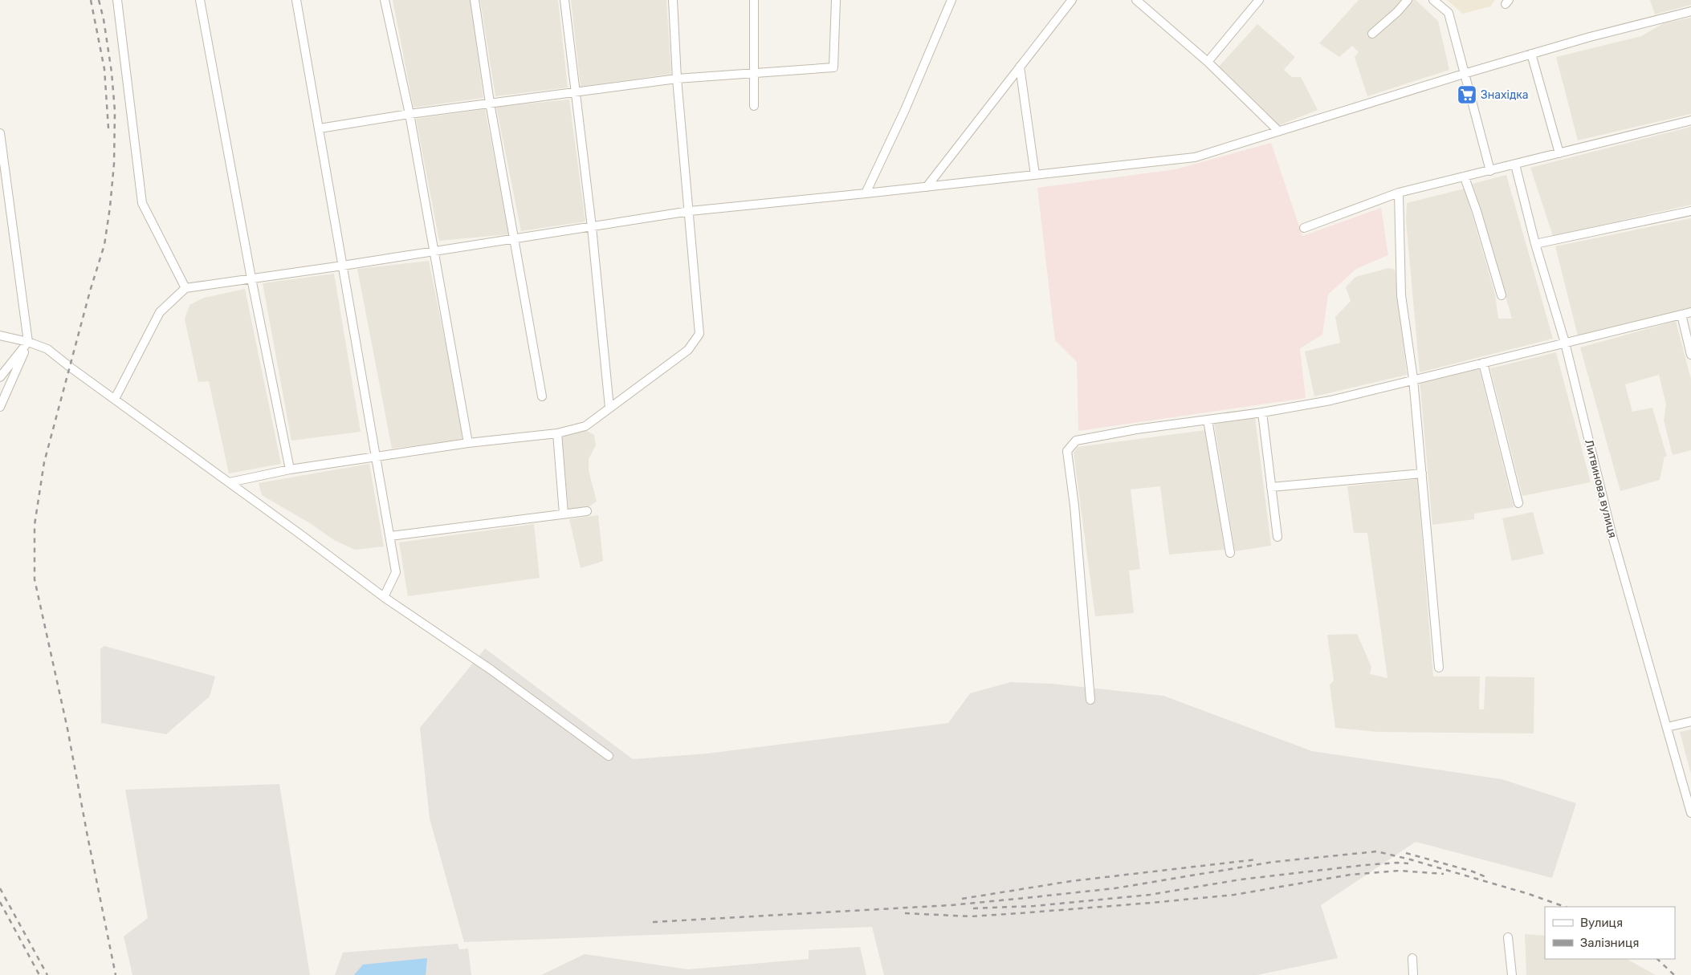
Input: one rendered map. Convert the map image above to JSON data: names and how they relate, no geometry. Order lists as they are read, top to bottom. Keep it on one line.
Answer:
{"streets":{"street":["Литвинова вулиця"]},"places":{"supermarket":["Знахідка"]},"legend":["Вулиця","Залізниця"]}
